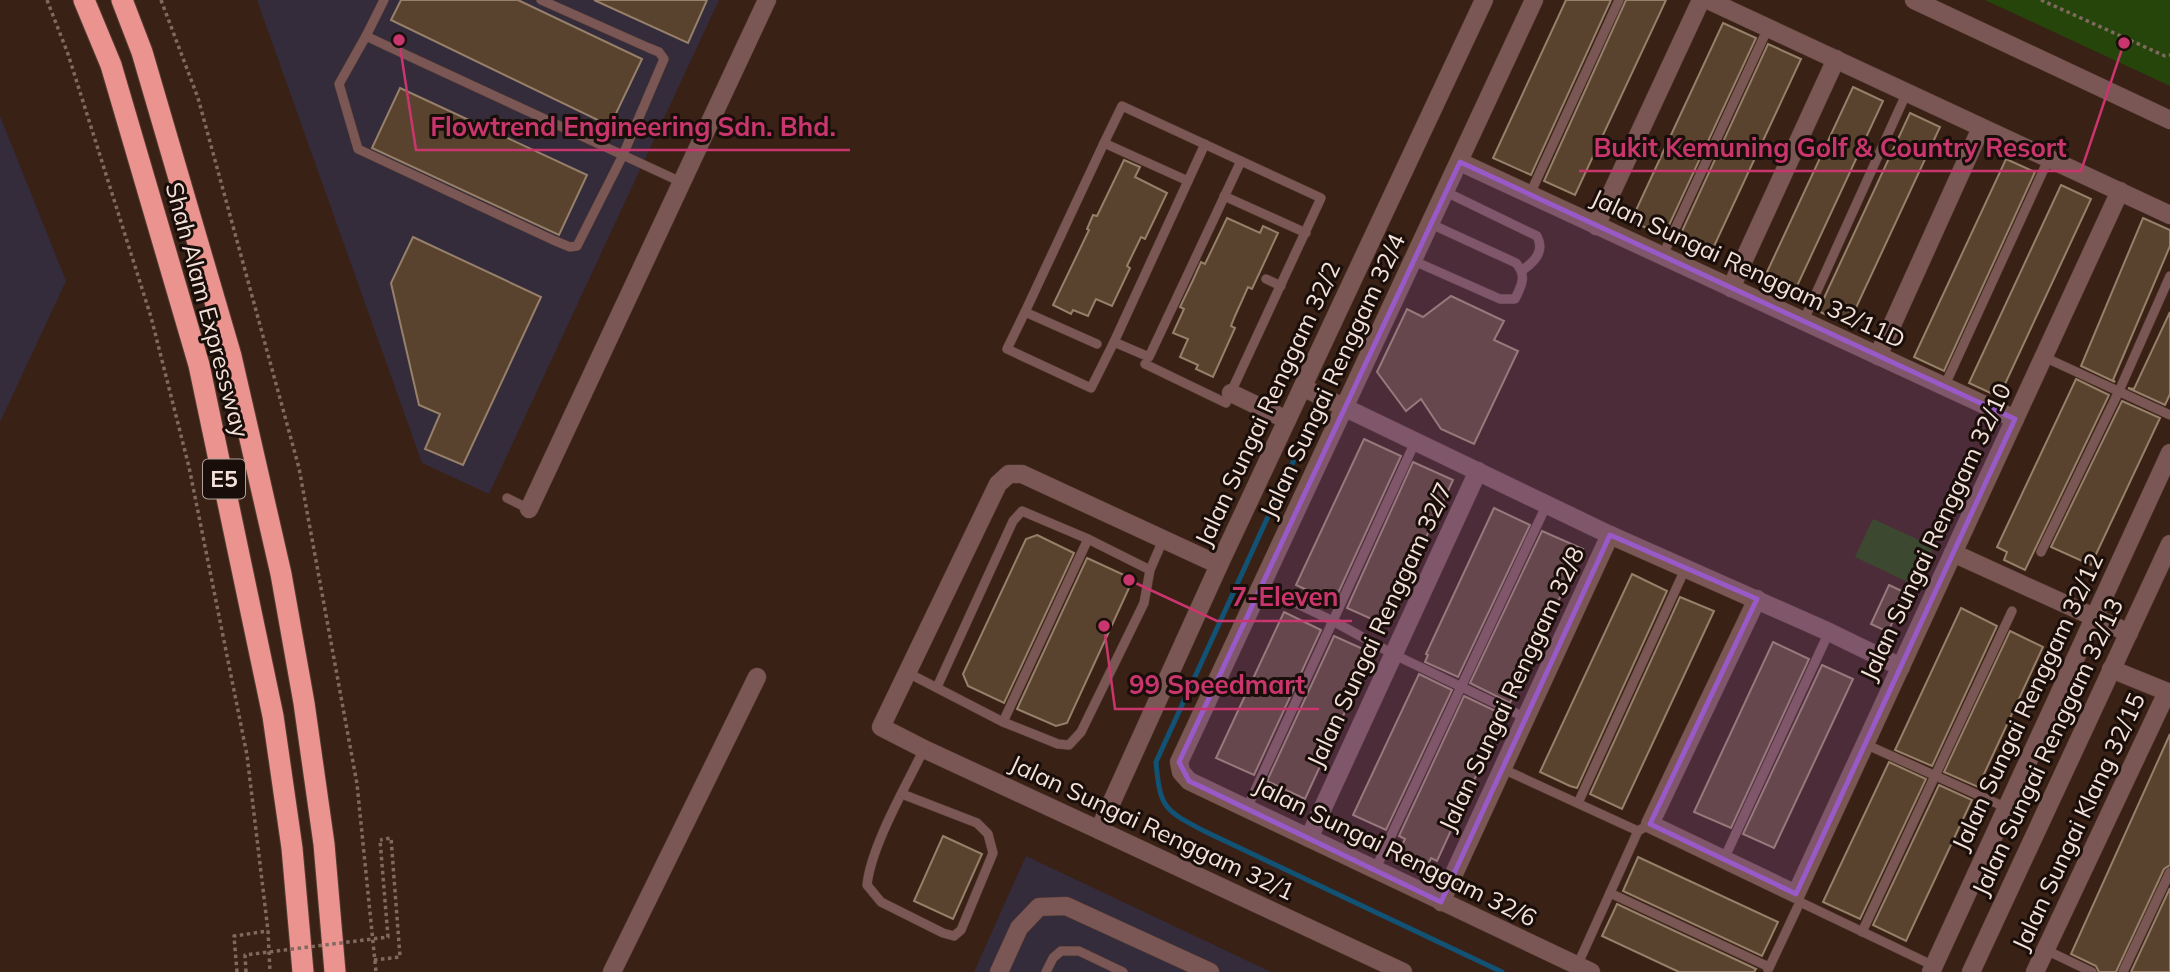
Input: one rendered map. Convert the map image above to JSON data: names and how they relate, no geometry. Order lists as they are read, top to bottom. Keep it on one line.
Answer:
{"streets":{"highway":["Shah Alam Expressway","E5"],"street":["Jalan Sungai Renggam 32/11D","Jalan Sungai Renggam 32/4","Jalan Sungai Renggam 32/2","Jalan Sungai Renggam 32/10","Jalan Sungai Renggam 32/7","Jalan Sungai Renggam 32/8","Jalan Sungai Renggam 32/12","Jalan Sungai Renggam 32/13","Jalan Sungai Klang 32/15","Jalan Sungai Renggam 32/1","Jalan Sungai Renggam 32/6"]},"crossings":[["Jalan Sungai Renggam 32/11D","Jalan Sungai Renggam 32/4"],["Jalan Sungai Renggam 32/11D","Jalan Sungai Renggam 32/10"],["Jalan Sungai Renggam 32/4","Jalan Sungai Renggam 32/6"],["Jalan Sungai Renggam 32/2","Jalan Sungai Renggam 32/1"],["Jalan Sungai Renggam 32/7","Jalan Sungai Renggam 32/6"],["Jalan Sungai Renggam 32/8","Jalan Sungai Renggam 32/6"]],"places":["Flowtrend Engineering Sdn. Bhd.","Bukit Kemuning Golf & Country Resort","7-Eleven","99 Speedmart"]}
